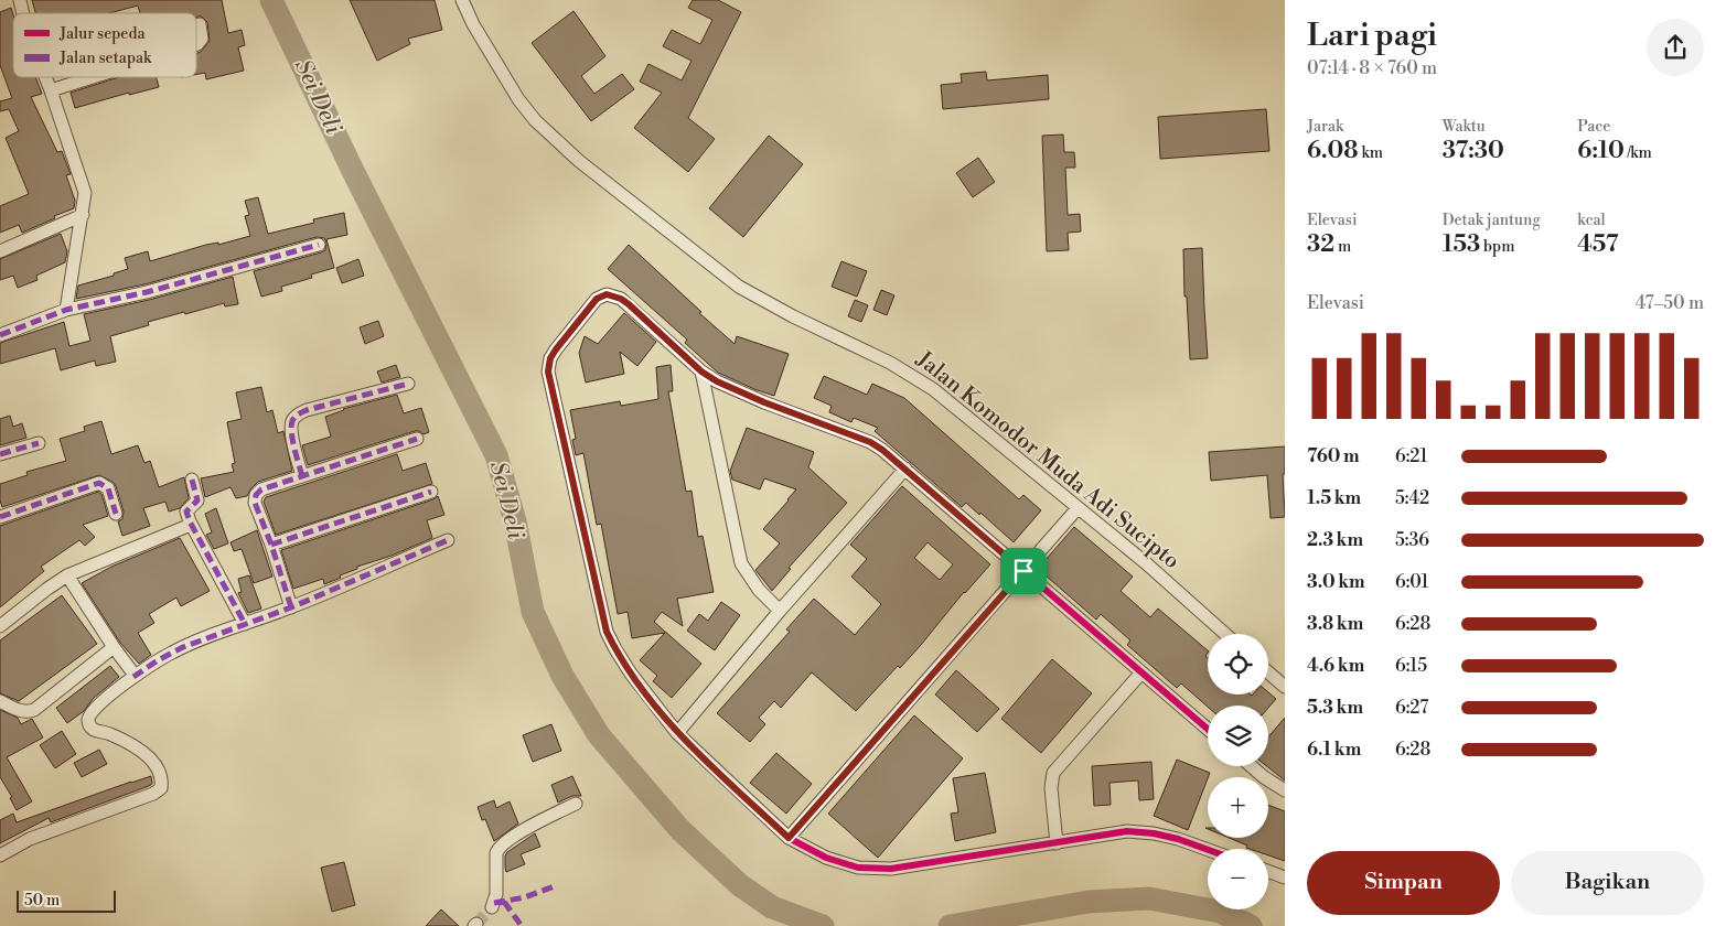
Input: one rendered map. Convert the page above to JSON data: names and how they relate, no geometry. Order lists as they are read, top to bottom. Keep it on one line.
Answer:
{"streets":{"street":["Jalan Komodor Muda Adi Sucipto"]},"water":["Sei Deli"],"legend":["Jalur sepeda","Jalan setapak"],"scale_bar":"50 m","page":{"heading":["Lari pagi","07:14 · 8 × 760 m"],"stats":[["Jarak","6.08 km"],["Waktu","37:30"],["Pace","6:10 /km"],["Elevasi","32 m"],["Detak jantung","153 bpm"],["kcal","457"]],"chart":["Elevasi","47–50 m"],"list":[{"name":"760 m","note":"6:21"},{"name":"1.5 km","note":"5:42"},{"name":"2.3 km","note":"5:36"},{"name":"3.0 km","note":"6:01"},{"name":"3.8 km","note":"6:28"},{"name":"4.6 km","note":"6:15"},{"name":"5.3 km","note":"6:27"},{"name":"6.1 km","note":"6:28"}],"map_buttons":["+","−"],"buttons":["Simpan","Bagikan"],"scale":"50 m"}}
